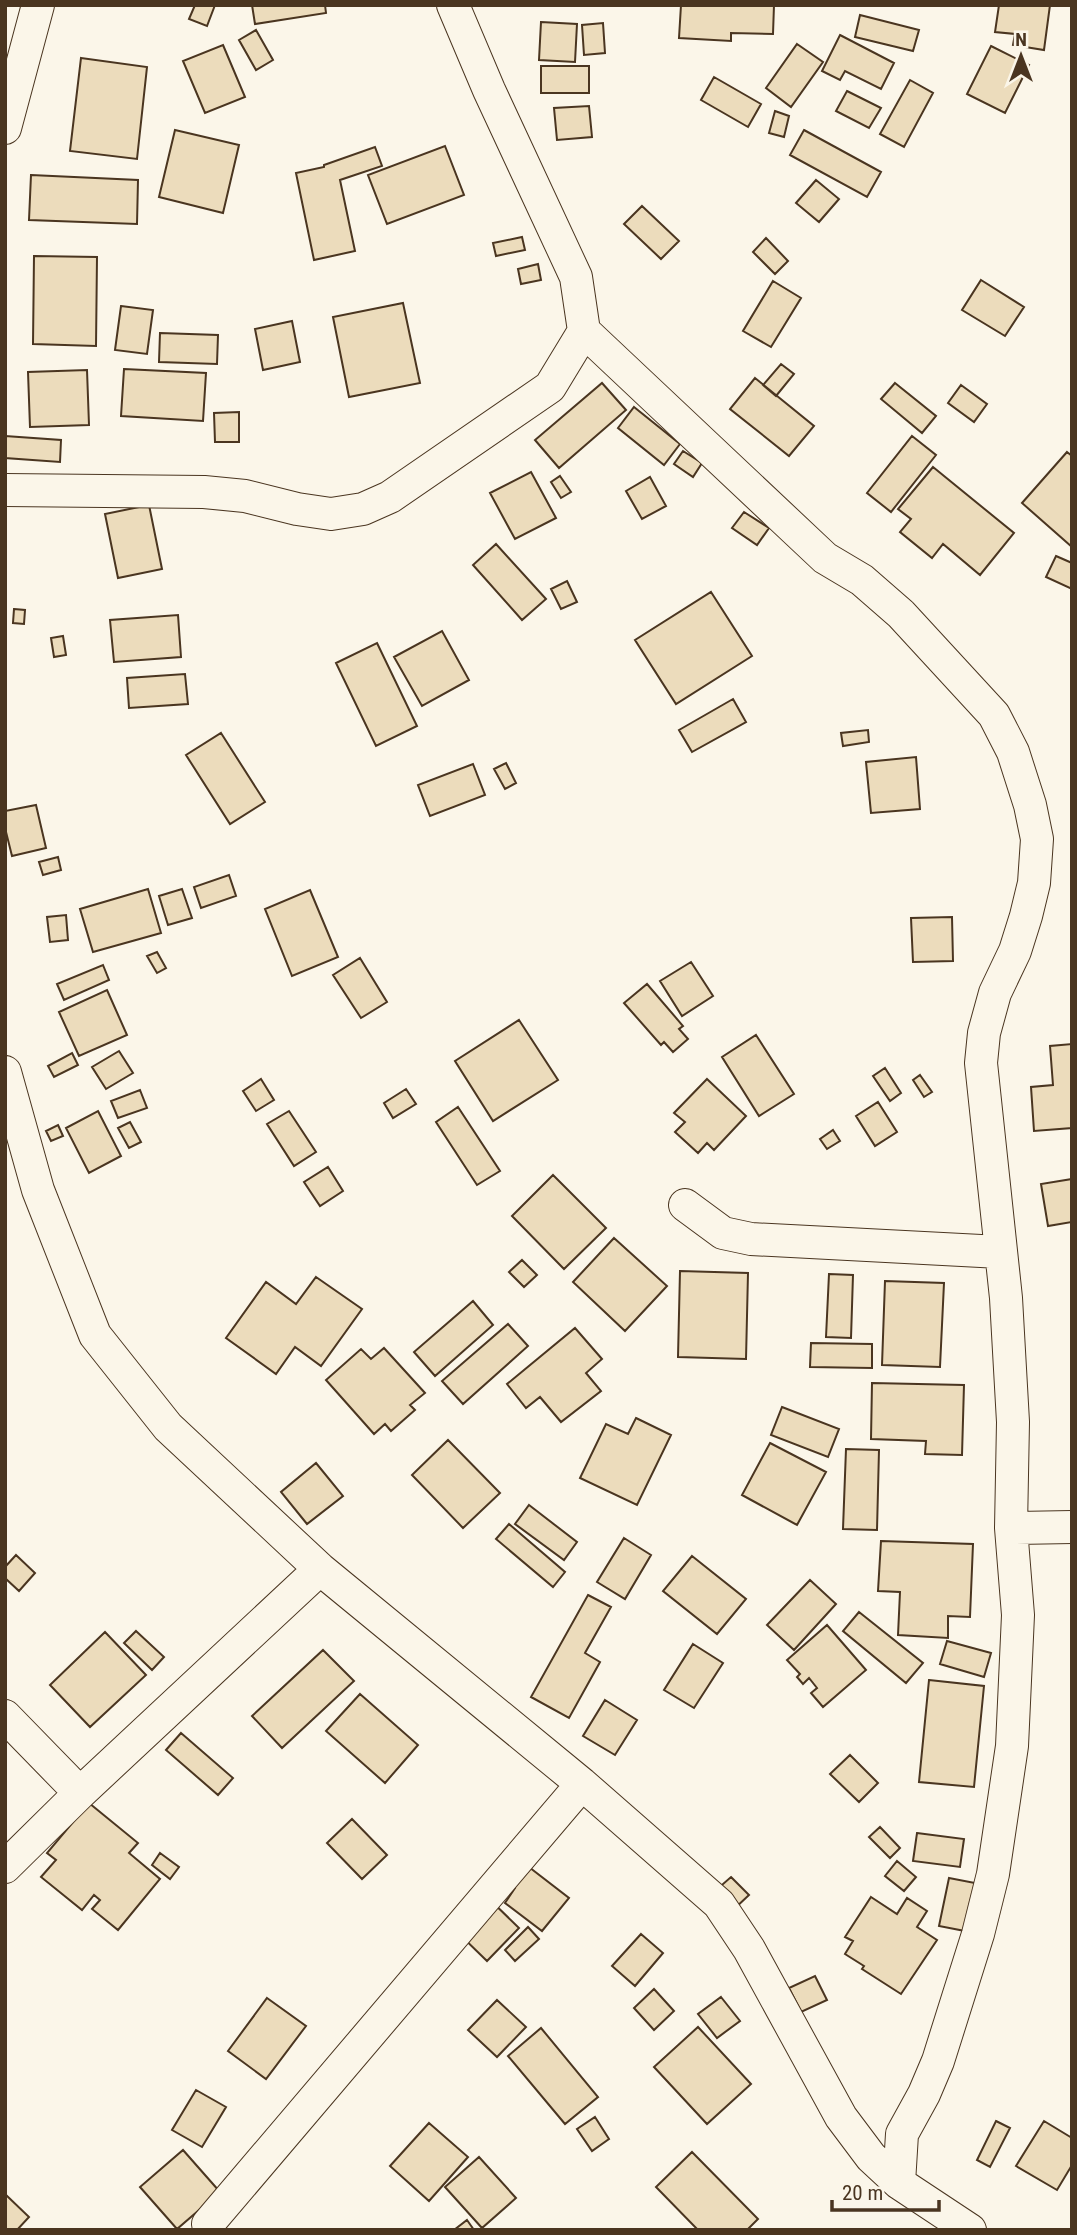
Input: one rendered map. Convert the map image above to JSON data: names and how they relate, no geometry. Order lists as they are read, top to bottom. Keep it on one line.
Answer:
{"scale_bar":"20 m","north":"top"}
